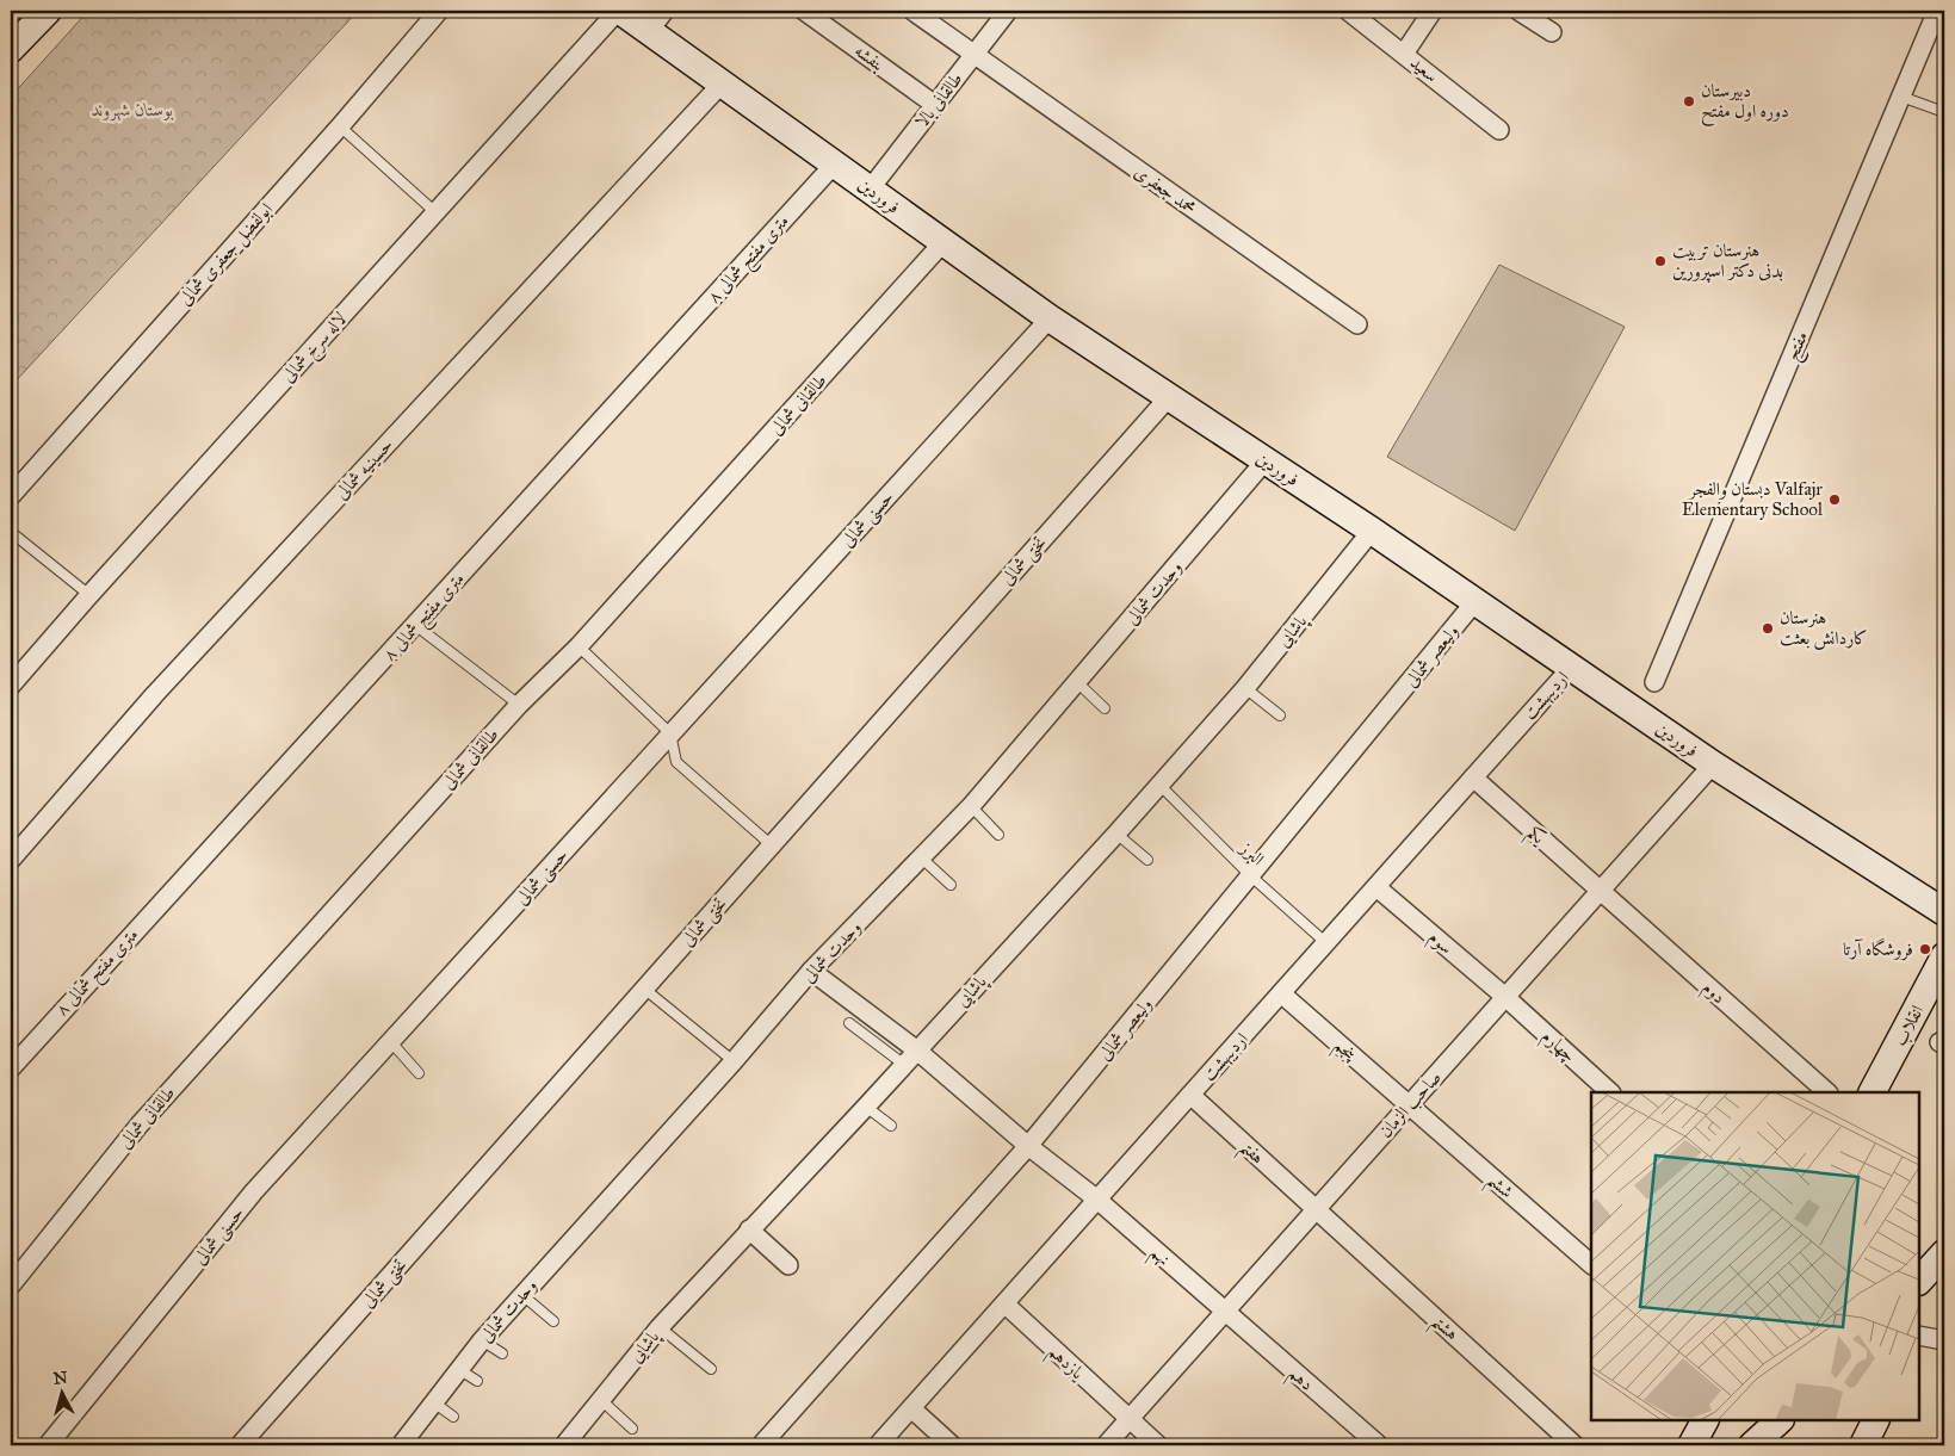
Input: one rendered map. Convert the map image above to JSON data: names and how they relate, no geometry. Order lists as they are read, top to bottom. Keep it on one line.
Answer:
{"streets":{"street":["بنفشه","سعید","طالقانی بالا","محمد جعفری","فروردین","ابولفضل جعفری شمالی","۸ متری مفتح شمالی","مفتح","لاله سرخ شمالی","طالقانی شمالی","حسینیه شمالی","حسنی شمالی","تختی شمالی","وحدت شمالی","پاشایی","ولیعصر شمالی","اردیبهشت","یکم","سوم","دوم","انقلاب","چهارم","پنجم","صاحب الزمان","هفتم","ششم","نهم","هشتم","یازدهم","دهم"],"lane":["البرز"]},"crossings":[["بنفشه","طالقانی بالا"],["طالقانی بالا","محمد جعفری"],["طالقانی بالا","فروردین"],["فروردین","۸ متری مفتح شمالی"],["فروردین","لاله سرخ شمالی"],["فروردین","طالقانی شمالی"],["فروردین","حسینیه شمالی"],["فروردین","حسنی شمالی"],["فروردین","تختی شمالی"],["فروردین","وحدت شمالی"],["فروردین","پاشایی"],["فروردین","ولیعصر شمالی"],["فروردین","اردیبهشت"],["فروردین","صاحب الزمان"],["وحدت شمالی","نهم"],["پاشایی","البرز"],["پاشایی","نهم"],["ولیعصر شمالی","البرز"],["ولیعصر شمالی","نهم"],["اردیبهشت","یکم"],["اردیبهشت","البرز"],["اردیبهشت","سوم"],["اردیبهشت","پنجم"],["اردیبهشت","هفتم"],["اردیبهشت","نهم"],["اردیبهشت","یازدهم"],["یکم","دوم"],["یکم","صاحب الزمان"],["سوم","چهارم"],["سوم","صاحب الزمان"],["دوم","صاحب الزمان"],["چهارم","صاحب الزمان"],["پنجم","صاحب الزمان"],["پنجم","ششم"],["صاحب الزمان","هفتم"],["صاحب الزمان","ششم"],["صاحب الزمان","نهم"],["صاحب الزمان","هشتم"],["صاحب الزمان","یازدهم"],["صاحب الزمان","دهم"],["هفتم","هشتم"],["نهم","دهم"]],"parks":["بوستان شهروند"],"places":["دبیرستان دوره اول مفتح","هنرستان تربیت بدنی دکتر اسپرورین","دبستان والفجر Valfajr Elementary School","هنرستان کاردانش بعثت","فروشگاه آرتا"],"north":"top"}
